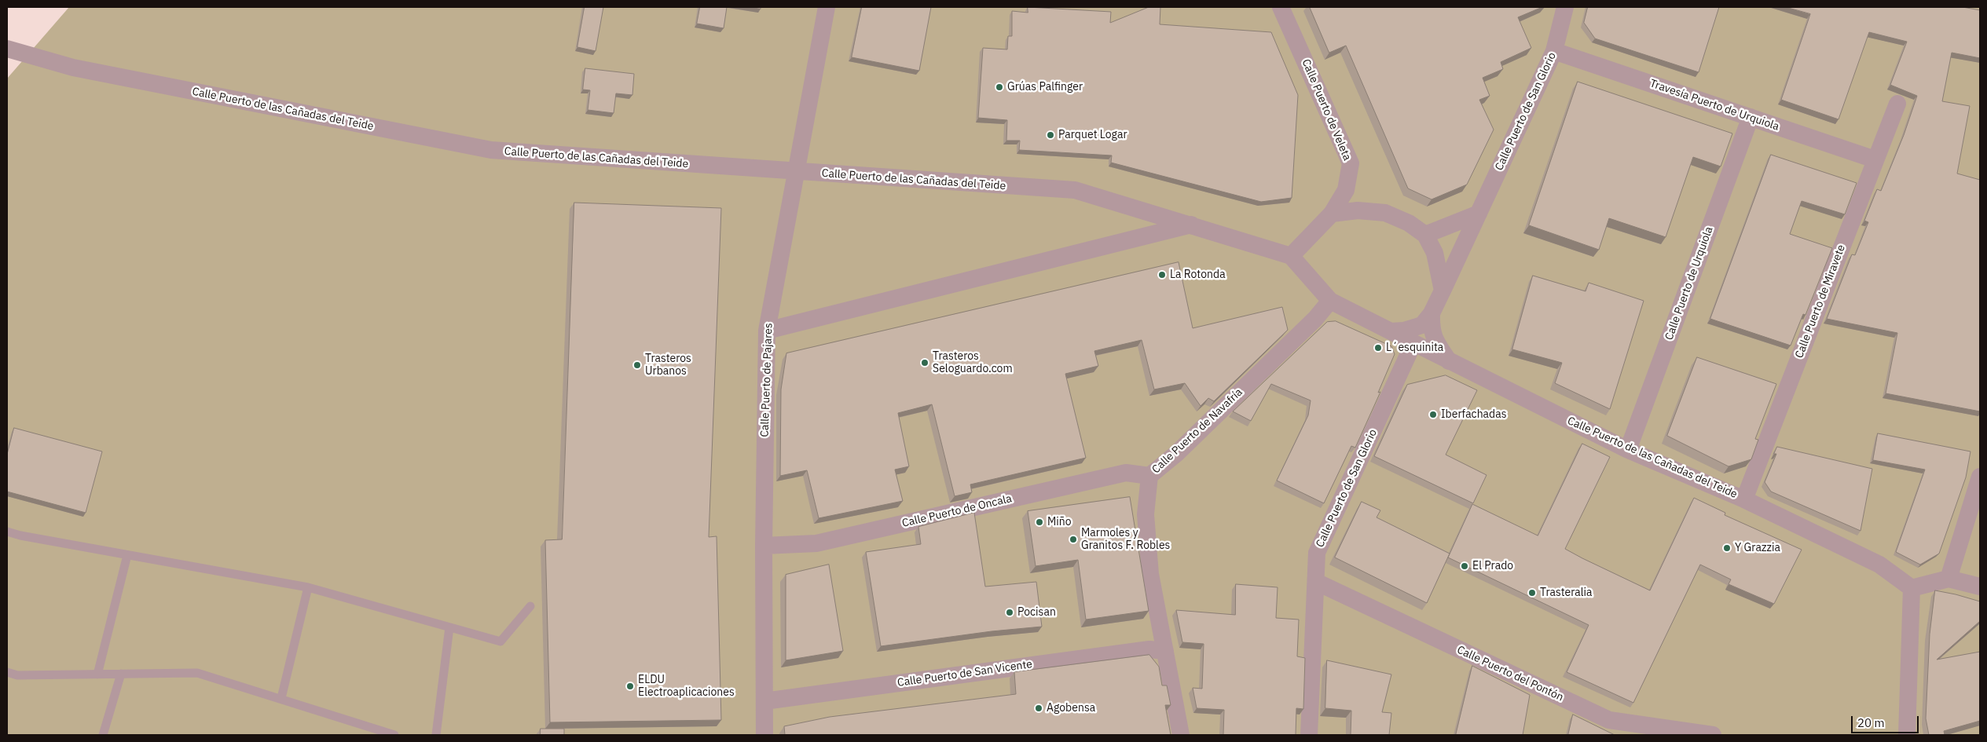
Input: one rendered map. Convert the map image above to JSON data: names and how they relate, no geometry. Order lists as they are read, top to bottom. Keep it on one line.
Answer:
{"streets":{"street":["Travesía Puerto de Urquiola","Calle Puerto de las Cañadas del Teide","Calle Puerto de Veleta","Calle Puerto de San Glorio","Calle Puerto de Urquiola","Calle Puerto de Miravete","Calle Puerto de Pajares","Calle Puerto de Navafría","Calle Puerto de Oncala","Calle Puerto de San Vicente","Calle Puerto del Pontón"]},"crossings":[["Travesía Puerto de Urquiola","Calle Puerto de San Glorio"],["Travesía Puerto de Urquiola","Calle Puerto de Urquiola"],["Travesía Puerto de Urquiola","Calle Puerto de Miravete"],["Calle Puerto de las Cañadas del Teide","Calle Puerto de Veleta"],["Calle Puerto de las Cañadas del Teide","Calle Puerto de San Glorio"],["Calle Puerto de las Cañadas del Teide","Calle Puerto de Urquiola"],["Calle Puerto de las Cañadas del Teide","Calle Puerto de Miravete"],["Calle Puerto de las Cañadas del Teide","Calle Puerto de Pajares"],["Calle Puerto de las Cañadas del Teide","Calle Puerto de Navafría"],["Calle Puerto de Veleta","Calle Puerto de San Glorio"],["Calle Puerto de Veleta","Calle Puerto de Navafría"],["Calle Puerto de San Glorio","Calle Puerto de Navafría"],["Calle Puerto de San Glorio","Calle Puerto del Pontón"],["Calle Puerto de Pajares","Calle Puerto de Oncala"],["Calle Puerto de Pajares","Calle Puerto de San Vicente"],["Calle Puerto de Navafría","Calle Puerto de Oncala"],["Calle Puerto de Navafría","Calle Puerto de San Vicente"]],"places":["Grúas Palfinger","Parquet Logar","La Rotonda","L´esquinita","Trasteros Seloguardo.com","Trasteros Urbanos","Iberfachadas","Miño","Marmoles y Granitos F. Robles","Y Grazzia","El Prado","Trasteralia","Pocisan","ELDU Electroaplicaciones","Agobensa"],"scale_bar":"20 m"}
